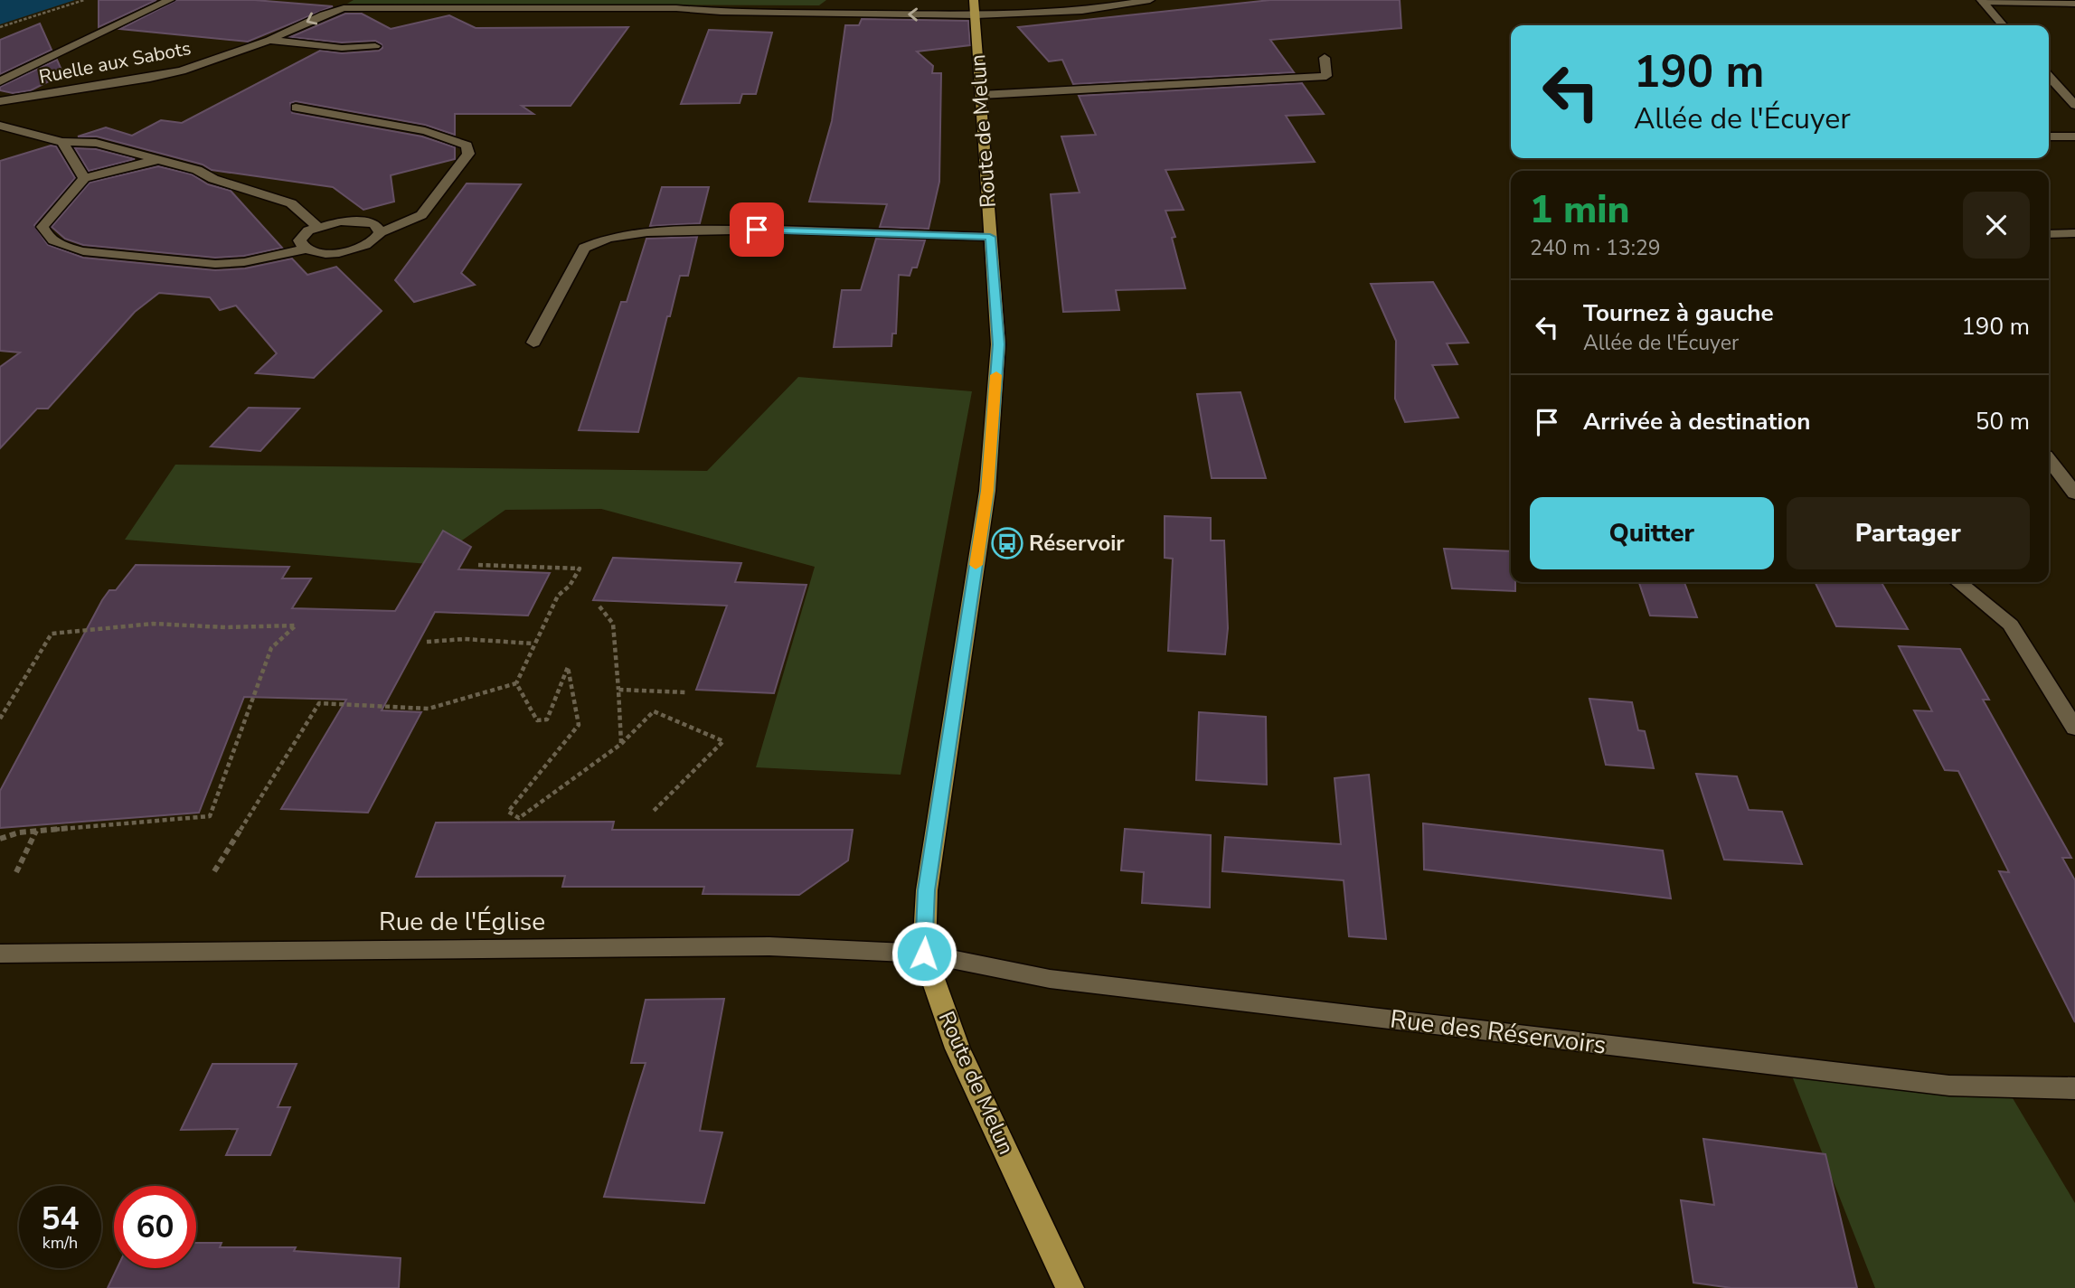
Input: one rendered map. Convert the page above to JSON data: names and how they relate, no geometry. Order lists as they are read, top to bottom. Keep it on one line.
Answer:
{"streets":{"main road":["Route de Melun"],"street":["Ruelle aux Sabots","Rue de l'Église","Rue des Réservoirs"]},"crossings":[["Ruelle aux Sabots","Route de Melun"],["Route de Melun","Rue de l'Église"],["Route de Melun","Rue des Réservoirs"],["Rue de l'Église","Rue des Réservoirs"]],"one_way":["Ruelle aux Sabots"],"places":{"bus stop":["Réservoir"]},"page":{"turn":["190 m","Allée de l'Écuyer"],"heading":["1 min","240 m · 13:29"],"list":[{"name":"Tournez à gauche","note":"Allée de l'Écuyer","value":"190 m"},{"name":"Arrivée à destination","value":"50 m"}],"buttons":["Quitter","Partager"],"speed":"54 km/h","limit":"60"}}
